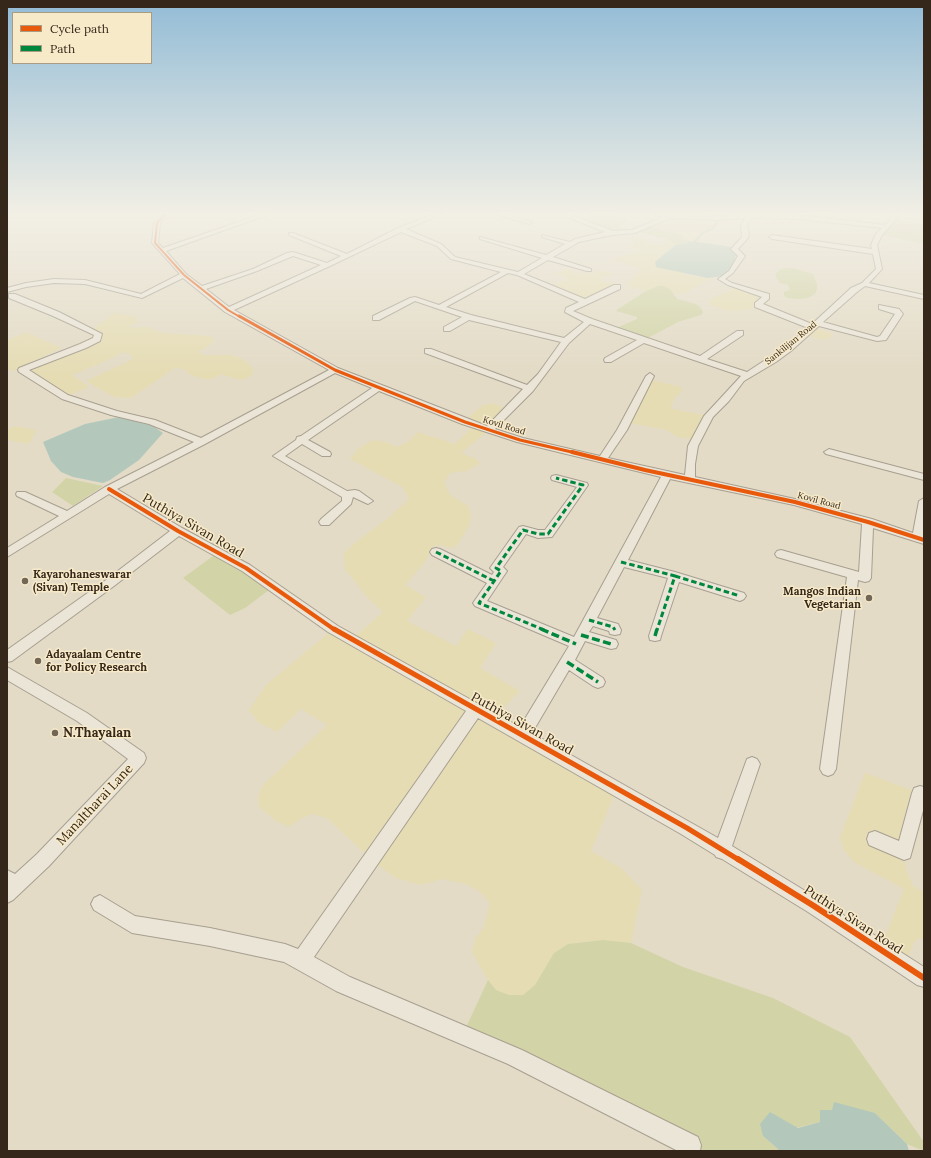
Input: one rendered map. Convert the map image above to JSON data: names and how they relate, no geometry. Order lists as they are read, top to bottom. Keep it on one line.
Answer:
{"streets":{"street":["Sankilijan Road","Kovil Road","Puthiya Sivan Road","Manaltharai Lane"]},"crossings":[["Sankilijan Road","Kovil Road"]],"places":["Kayarohaneswarar (Sivan) Temple","Mangos Indian Vegetarian","Adayaalam Centre for Policy Research","N.Thayalan"],"legend":["Cycle path","Path"]}
